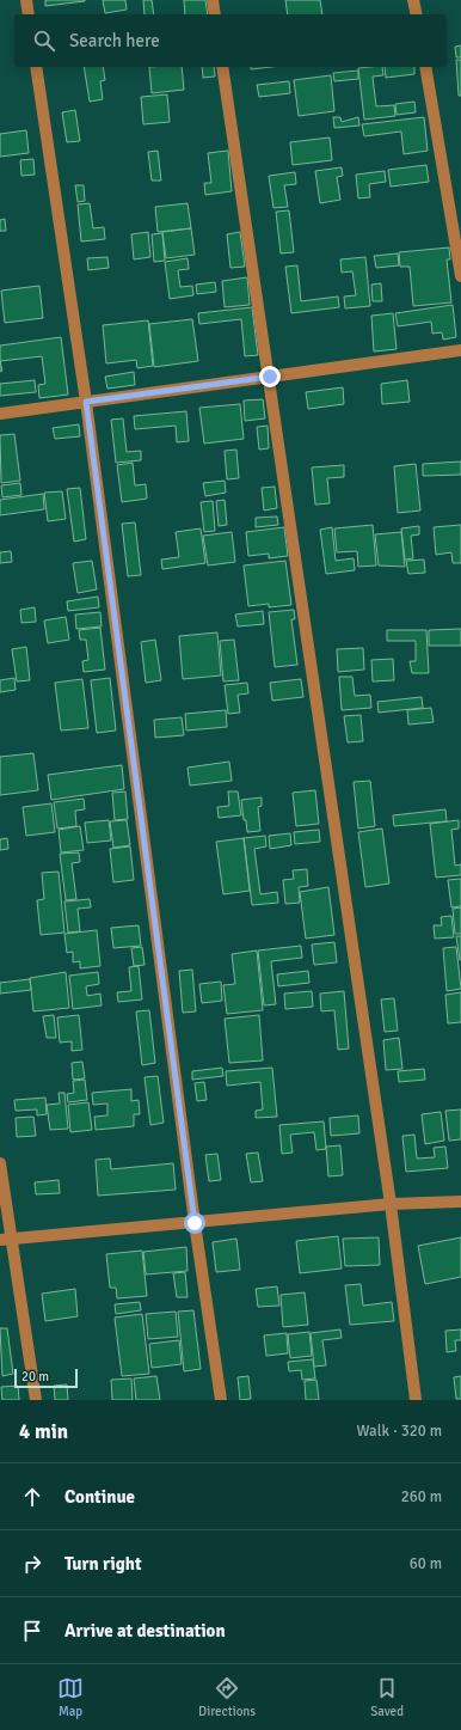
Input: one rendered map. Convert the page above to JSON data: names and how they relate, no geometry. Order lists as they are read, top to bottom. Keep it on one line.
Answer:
{"scale_bar":"20 m","page":{"search":"Search here","scale":"20 m","heading":["4 min","Walk · 320 m"],"list":[["Continue","260 m"],["Turn right","60 m"],"Arrive at destination"],"nav":["Map","Directions","Saved"]}}
